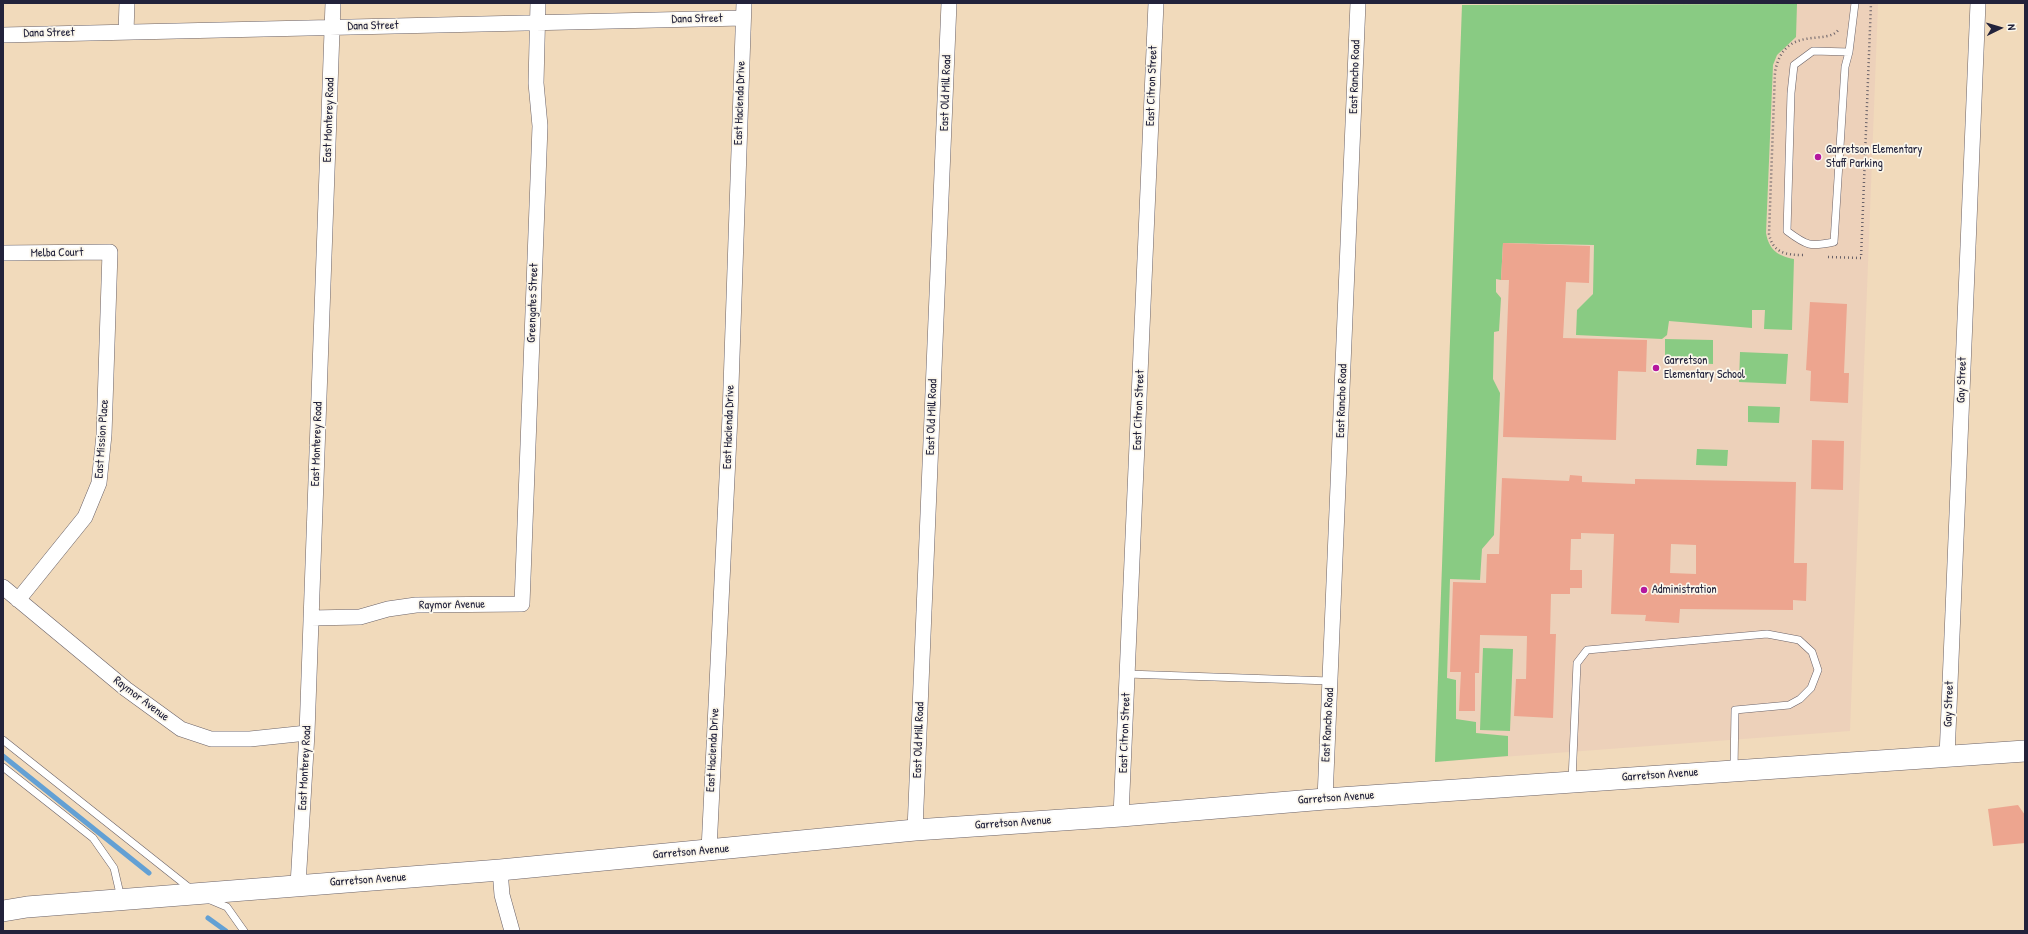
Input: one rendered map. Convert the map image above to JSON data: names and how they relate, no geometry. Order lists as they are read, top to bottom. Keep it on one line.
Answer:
{"streets":{"street":["Dana Street","East Rancho Road","East Citron Street","East Old Mill Road","East Hacienda Drive","East Monterey Road","Melba Court","Greengates Street","Gay Street","East Mission Place","Raymor Avenue","Garretson Avenue"]},"crossings":[["Dana Street","East Hacienda Drive"],["Dana Street","East Monterey Road"],["Dana Street","Greengates Street"],["East Rancho Road","Garretson Avenue"],["East Citron Street","Garretson Avenue"],["East Old Mill Road","Garretson Avenue"],["East Hacienda Drive","Garretson Avenue"],["East Monterey Road","Raymor Avenue"],["East Monterey Road","Garretson Avenue"],["Melba Court","East Mission Place"],["Greengates Street","Raymor Avenue"],["Gay Street","Garretson Avenue"],["East Mission Place","Raymor Avenue"]],"places":["Garretson Elementary Staff Parking","Garretson Elementary School","Administration"],"north":"right"}
